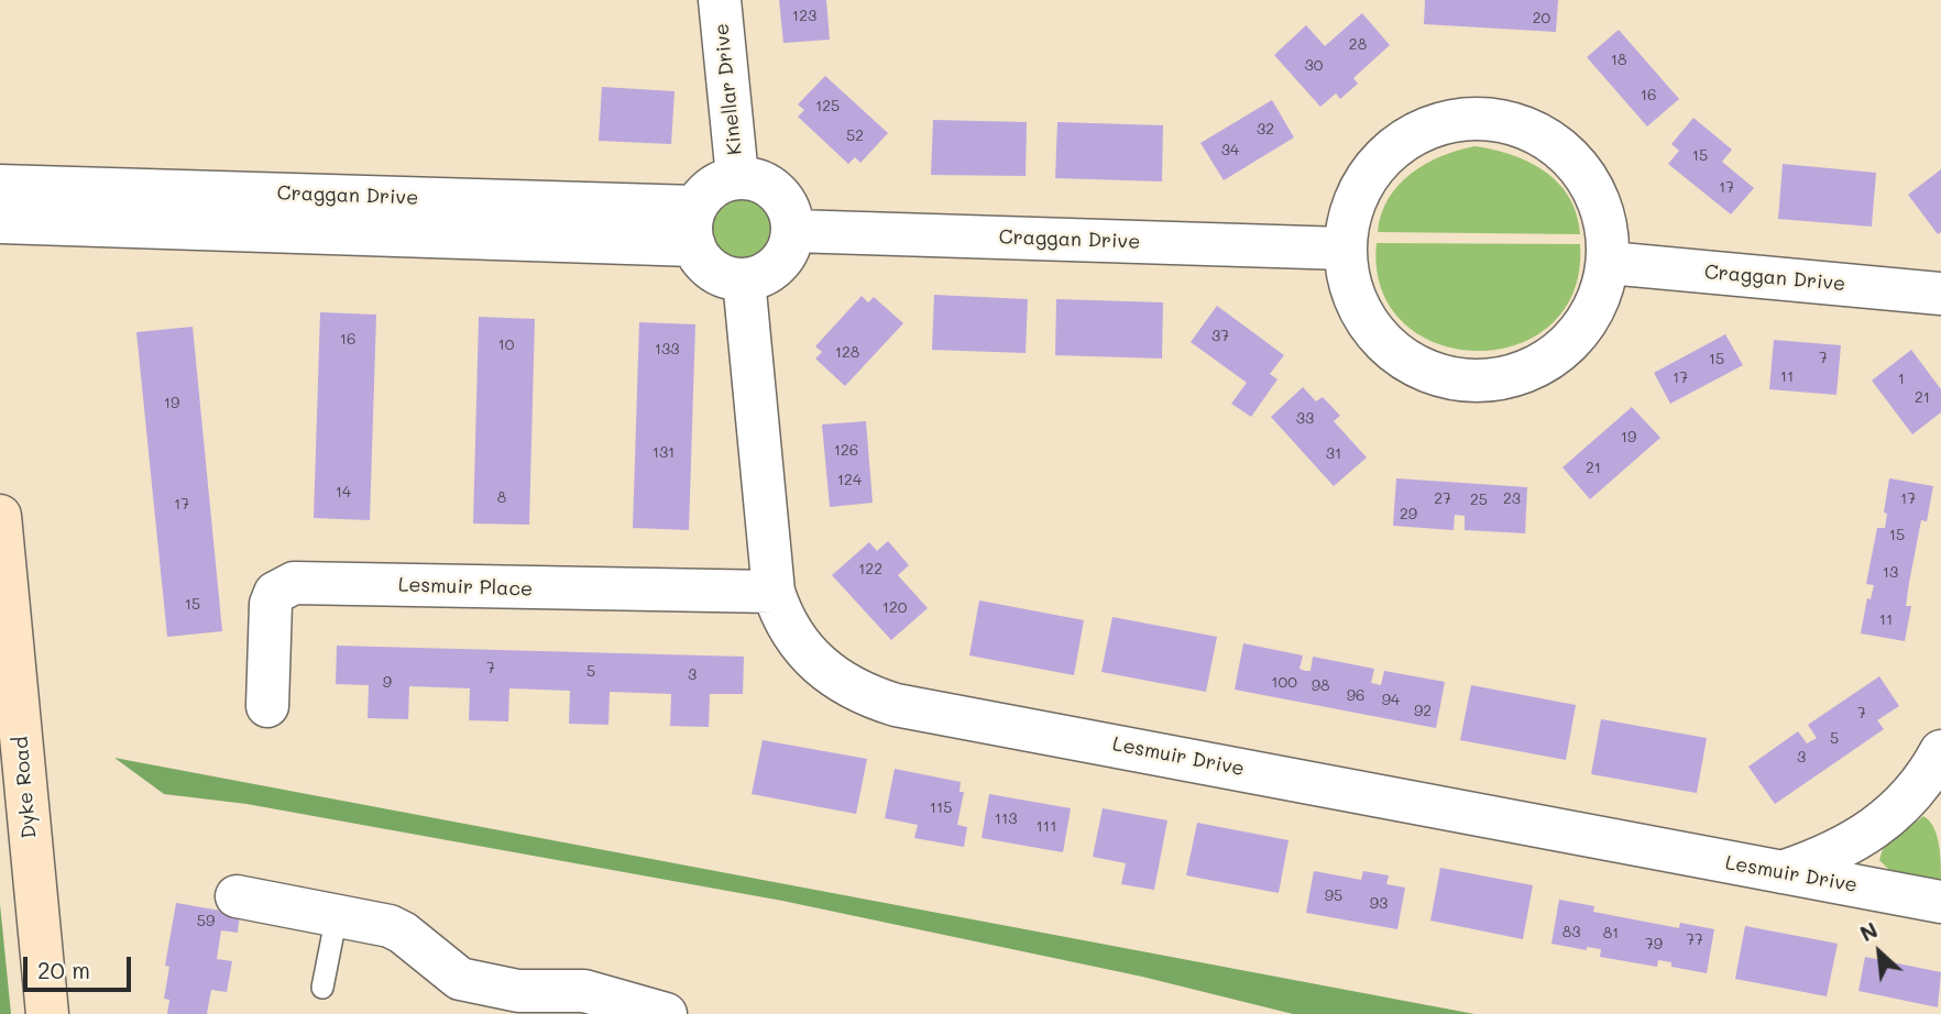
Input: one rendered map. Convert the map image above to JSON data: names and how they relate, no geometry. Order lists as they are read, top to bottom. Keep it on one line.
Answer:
{"streets":{"street":["Kinellar Drive","Craggan Drive","Lesmuir Place","Lesmuir Drive","Dyke Road"]},"crossings":[["Kinellar Drive","Craggan Drive"],["Kinellar Drive","Lesmuir Drive"],["Craggan Drive","Lesmuir Drive"],["Lesmuir Place","Lesmuir Drive"]],"house_numbers":["123","20","28","18","30","16","125","32","52","34","15","17","37","16","10","133","128","7","15","11","17","1","21","19","33","19","126","131","31","21","124","14","8","27","23","17","25","17","29","15","122","13","15","120","11","7","5","3","9","100","98","96","94","92","7","5","3","115","113","111","95","93","59","83","81","77","79"],"scale_bar":"20 m","north":"top left"}
